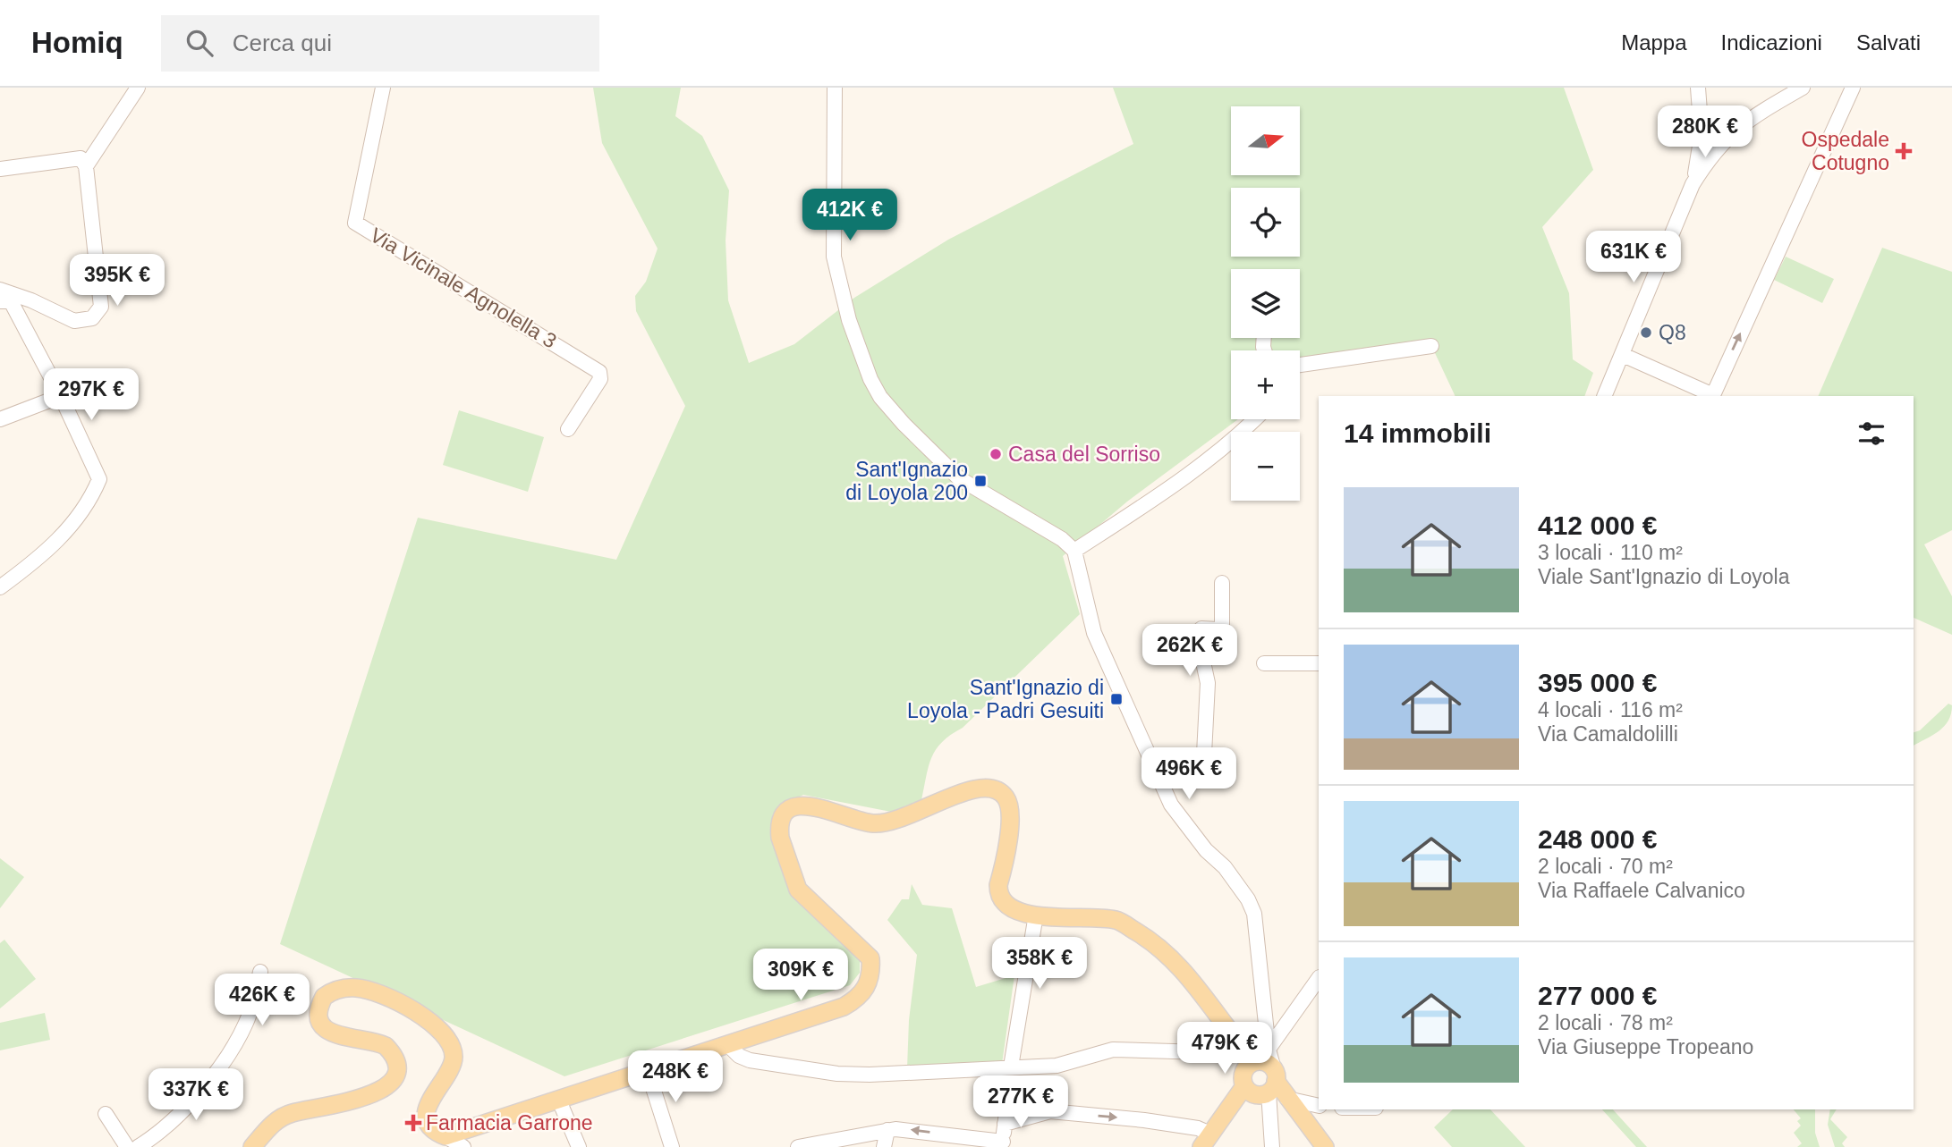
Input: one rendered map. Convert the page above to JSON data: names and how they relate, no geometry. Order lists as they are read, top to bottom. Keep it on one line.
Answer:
{"streets":{"street":["Via Vicinale Agnolella 3"]},"places":{"health":["Ospedale Cotugno","Farmacia Garrone"],"other":["Q8","Casa del Sorriso"],"transit":["Sant'Ignazio di Loyola 200","Sant'Ignazio di Loyola - Padri Gesuiti"]},"north":"right","page":{"header":"Homiq","search":"Cerca qui","nav":["Mappa","Indicazioni","Salvati"],"price":["280K €","412K €","631K €","395K €","297K €","262K €","496K €","358K €","309K €","426K €","479K €","248K €","337K €","277K €"],"map_buttons":["+","−"],"heading":"14 immobili","list":[{"name":"412 000 €","note":"3 locali · 110 m² · Viale Sant'Ignazio di Loyola"},{"name":"395 000 €","note":"4 locali · 116 m² · Via Camaldolilli"},{"name":"248 000 €","note":"2 locali · 70 m² · Via Raffaele Calvanico"},{"name":"277 000 €","note":"2 locali · 78 m² · Via Giuseppe Tropeano"}]}}
